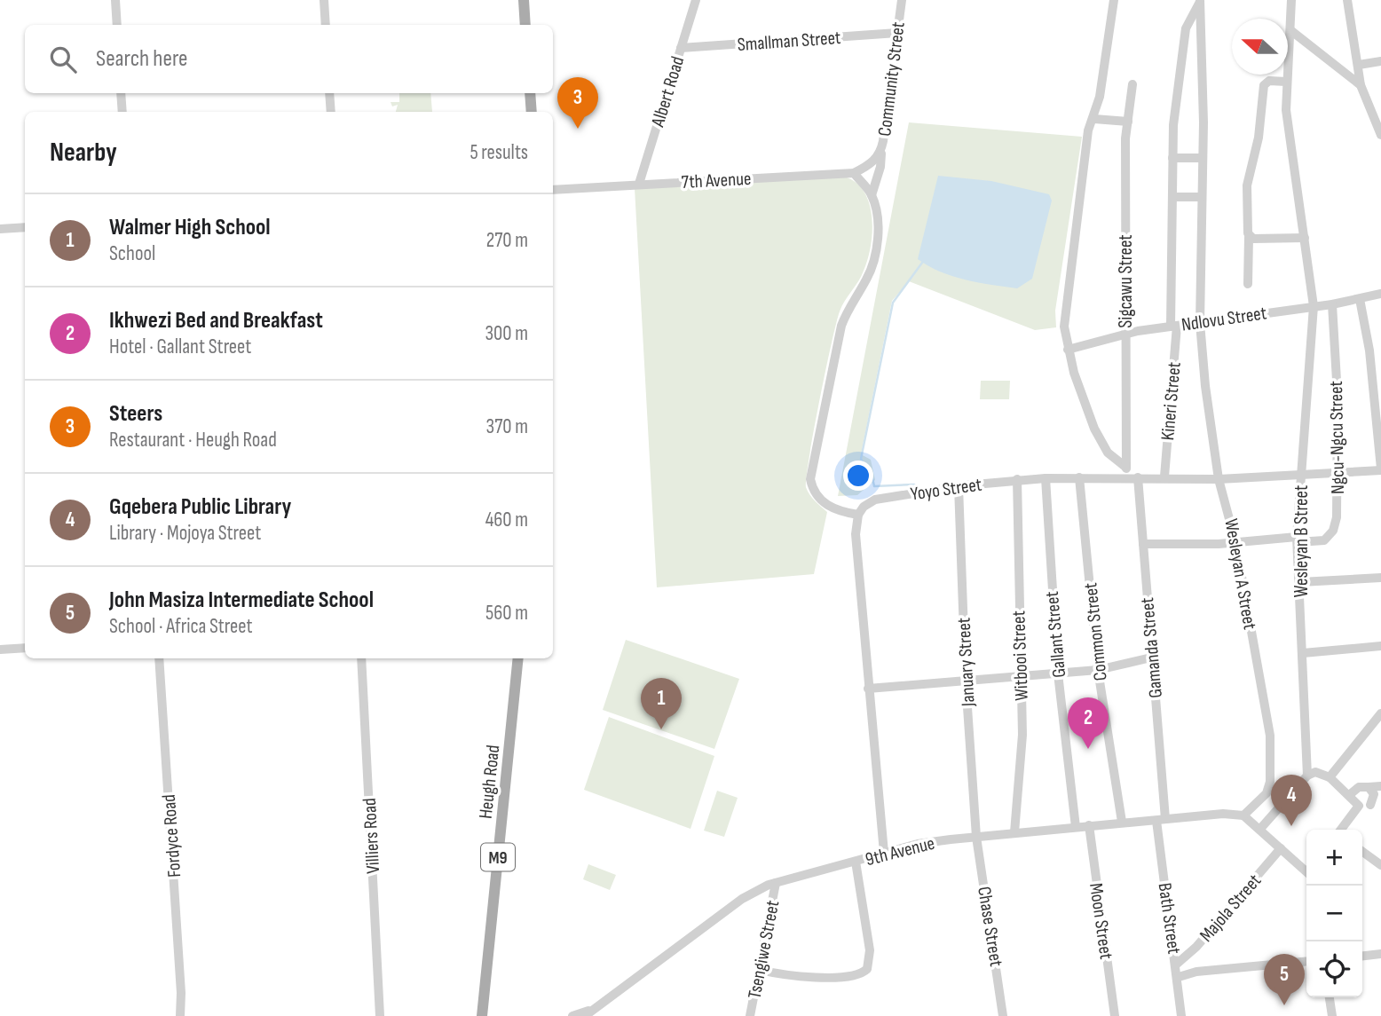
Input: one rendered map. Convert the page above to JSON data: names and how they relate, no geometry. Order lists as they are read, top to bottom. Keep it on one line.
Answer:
{"streets":{"main road":["Heugh Road","M9"],"street":["Smallman Street","Community Street","Albert Road","7th Avenue","Sigcawu Street","Ndlovu Street","Kineri Street","Ngcu-Ngcu Street","Yoyo Street","Wesleyan B Street","Wesleyan A Street","Common Street","Gallant Street","Gamanda Street","Witbooi Street","January Street","Fordyce Road","Villiers Road","9th Avenue","Majola Street","Bath Street","Moon Street","Chase Street","Tsengiwe Street"]},"crossings":[["Smallman Street","Community Street"],["Smallman Street","Albert Road"],["Albert Road","7th Avenue"],["Sigcawu Street","Ndlovu Street"],["Ndlovu Street","Kineri Street"],["Ndlovu Street","Ngcu-Ngcu Street"],["Ndlovu Street","Wesleyan B Street"],["Ndlovu Street","Wesleyan A Street"],["Kineri Street","Yoyo Street"],["Kineri Street","Wesleyan A Street"],["Ngcu-Ngcu Street","Yoyo Street"],["Ngcu-Ngcu Street","Wesleyan B Street"],["Yoyo Street","Wesleyan B Street"],["Yoyo Street","Wesleyan A Street"],["Yoyo Street","Common Street"],["Yoyo Street","Gallant Street"],["Yoyo Street","Gamanda Street"],["Yoyo Street","Witbooi Street"],["Yoyo Street","January Street"],["Wesleyan A Street","9th Avenue"],["Common Street","9th Avenue"],["Gallant Street","9th Avenue"],["Gamanda Street","9th Avenue"],["Gamanda Street","Bath Street"],["Witbooi Street","9th Avenue"],["January Street","9th Avenue"],["January Street","Chase Street"],["9th Avenue","Bath Street"],["9th Avenue","Moon Street"],["9th Avenue","Chase Street"],["9th Avenue","Tsengiwe Street"],["Majola Street","Bath Street"]],"north":"left","page":{"search":"Search here","pins":["3","1","2","4","5"],"heading":["Nearby","5 results"],"list":[{"mark":"1","name":"Walmer High School","note":"School","value":"270 m"},{"mark":"2","name":"Ikhwezi Bed and Breakfast","note":"Hotel · Gallant Street","value":"300 m"},{"mark":"3","name":"Steers","note":"Restaurant · Heugh Road","value":"370 m"},{"mark":"4","name":"Gqebera Public Library","note":"Library · Mojoya Street","value":"460 m"},{"mark":"5","name":"John Masiza Intermediate School","note":"School · Africa Street","value":"560 m"}],"map_buttons":["+","−"]}}
